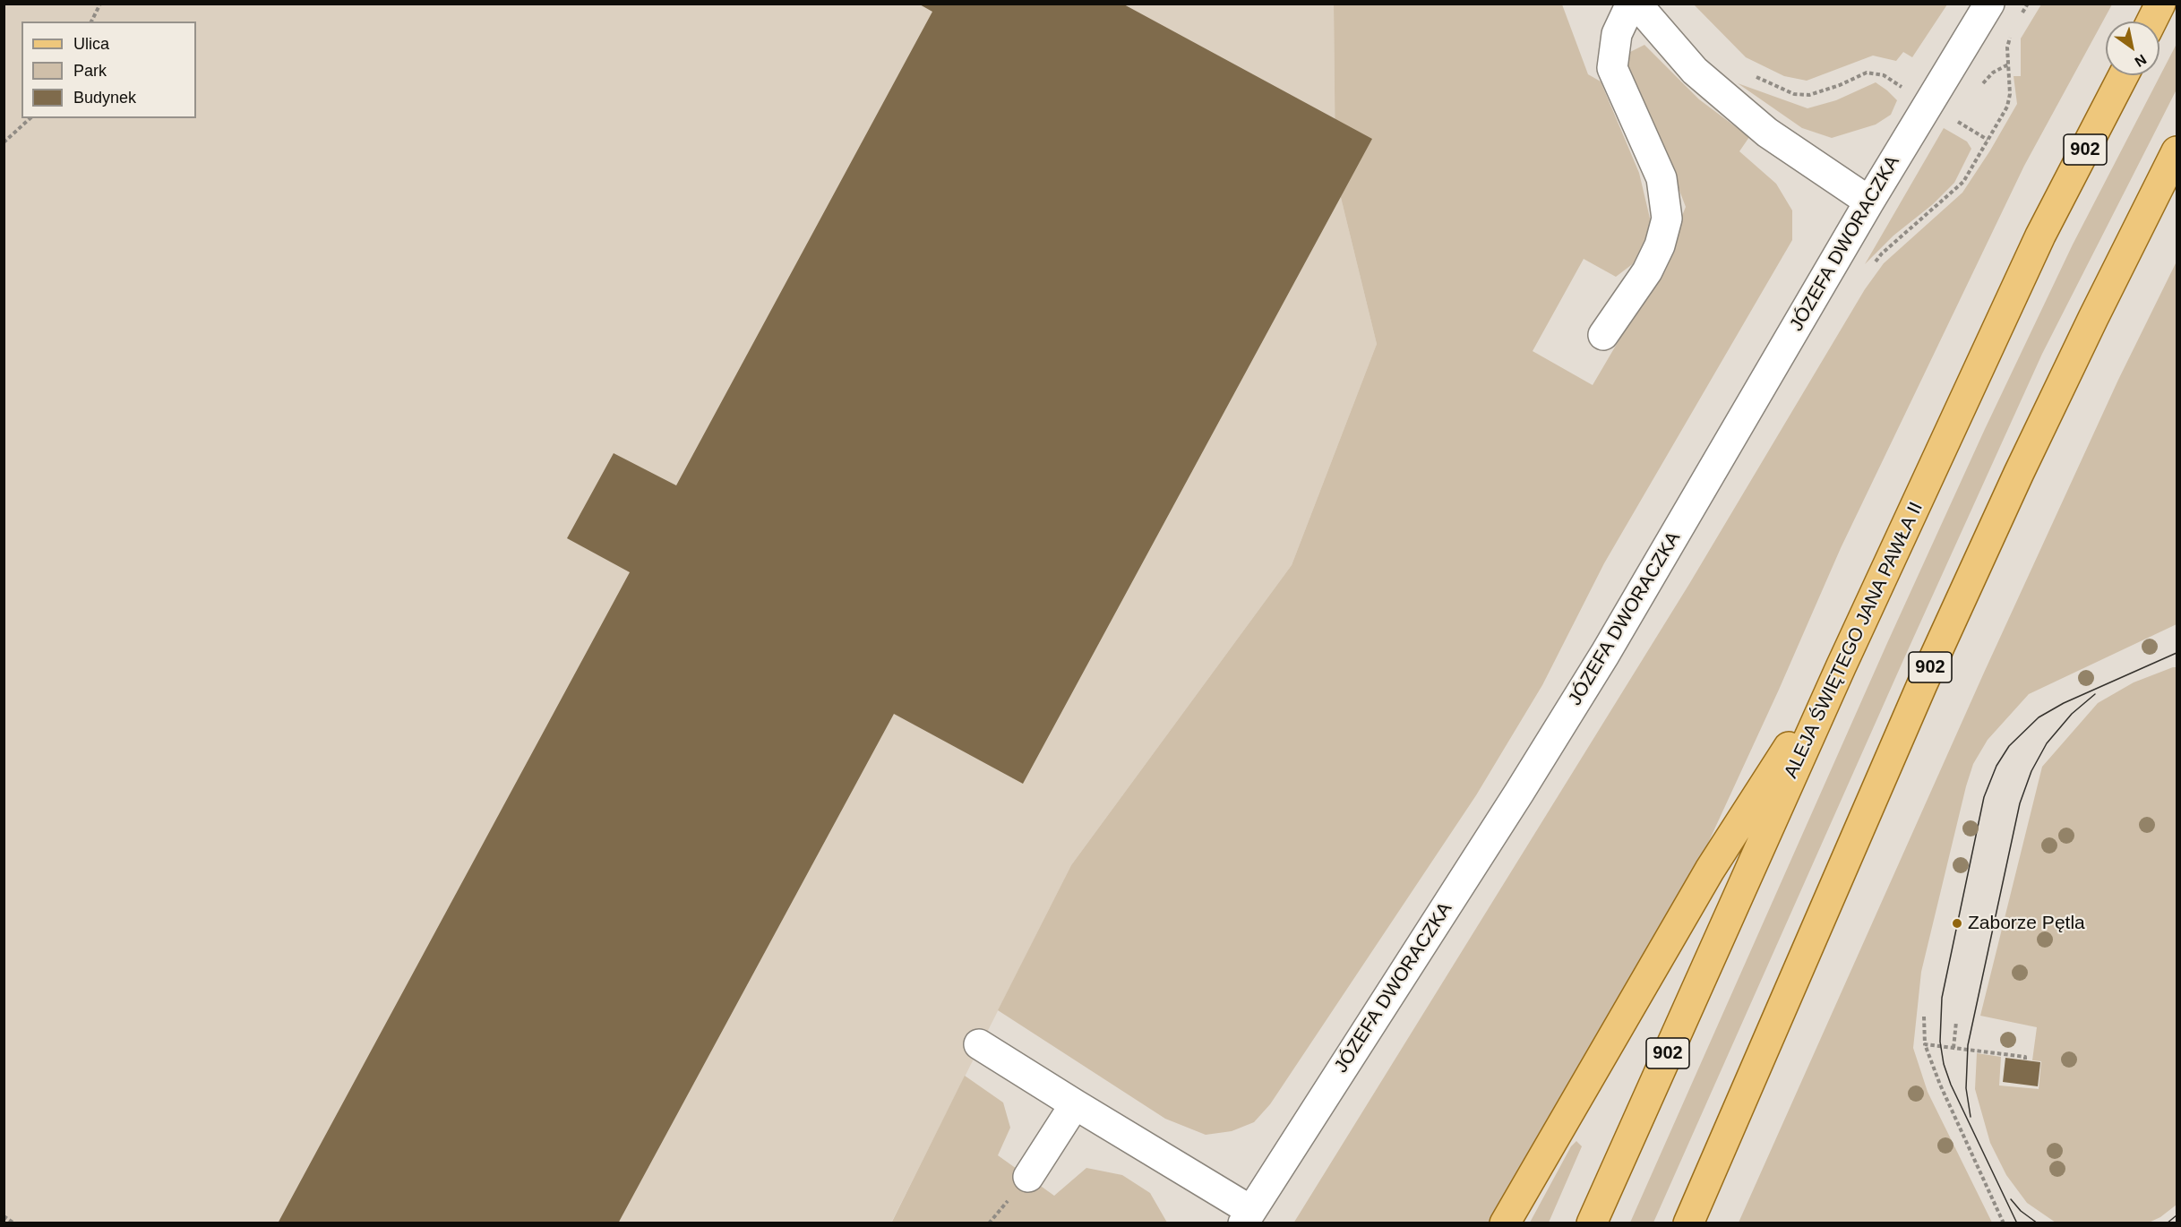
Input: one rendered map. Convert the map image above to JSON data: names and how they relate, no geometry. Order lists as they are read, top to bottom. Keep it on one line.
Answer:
{"streets":{"main road":["902","ALEJA ŚWIĘTEGO JANA PAWŁA II"],"street":["JÓZEFA DWORACZKA"]},"places":["Zaborze Pętla"],"legend":["Ulica","Park","Budynek"],"north":"bottom right"}
